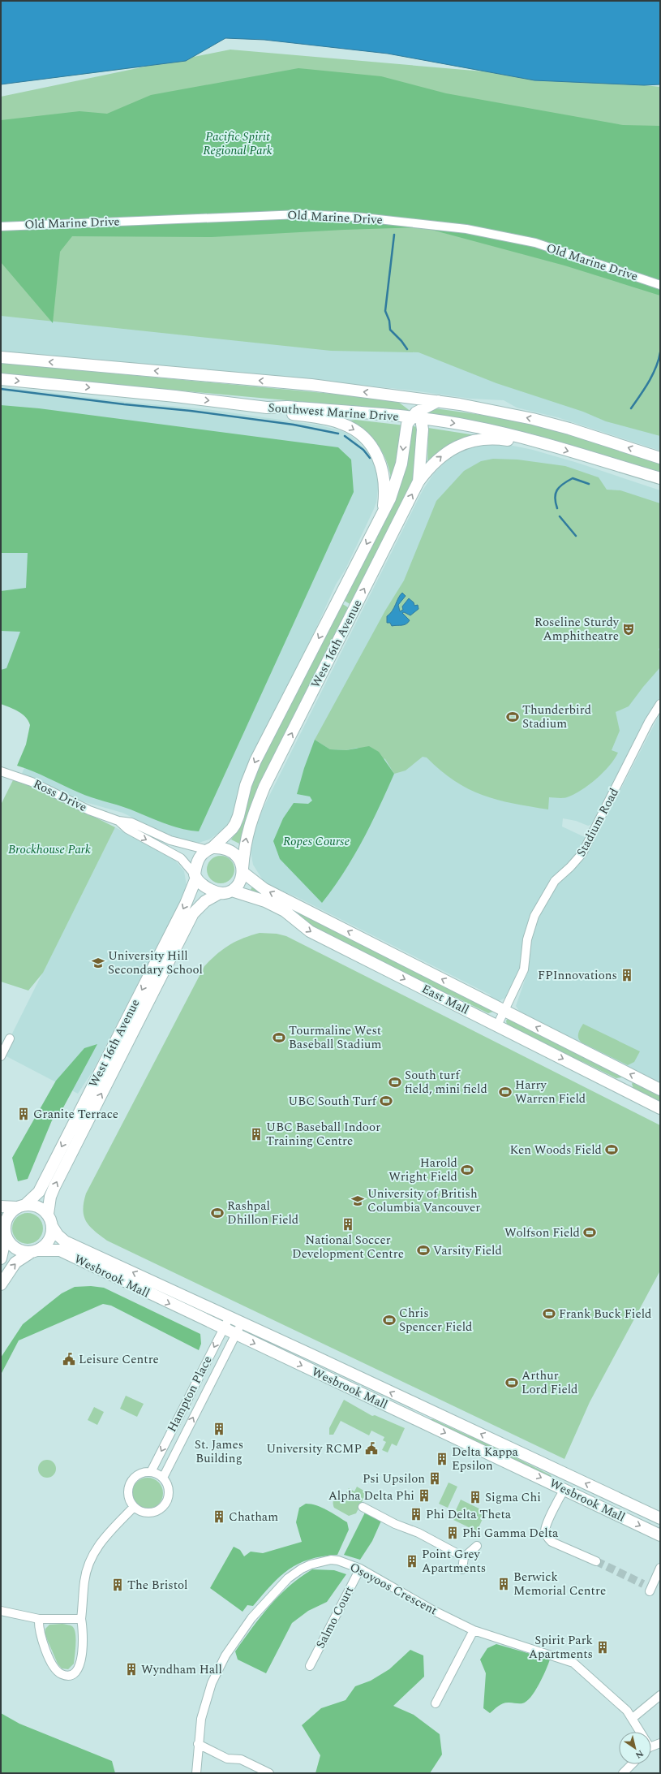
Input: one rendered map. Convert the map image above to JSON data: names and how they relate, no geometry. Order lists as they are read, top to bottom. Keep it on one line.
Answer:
{"streets":{"main road":["Southwest Marine Drive","West 16th Avenue","East Mall","Wesbrook Mall"],"street":["Old Marine Drive","Ross Drive","Stadium Road","Hampton Place","Osoyoos Crescent","Salmo Court"]},"crossings":[["Southwest Marine Drive","West 16th Avenue"],["West 16th Avenue","Ross Drive"],["West 16th Avenue","East Mall"],["West 16th Avenue","Wesbrook Mall"],["Ross Drive","East Mall"],["Stadium Road","East Mall"],["Wesbrook Mall","Hampton Place"],["Osoyoos Crescent","Salmo Court"]],"parks":["Pacific Spirit Regional Park","Ropes Course","Brockhouse Park"],"places":{"theatre":["Roseline Sturdy Amphitheatre"],"sports":["Thunderbird Stadium","Tourmaline West Baseball Stadium","South turf field, mini field","Harry Warren Field","UBC South Turf","Ken Woods Field","Harold Wright Field","Rashpal Dhillon Field","Wolfson Field","Varsity Field","Frank Buck Field","Chris Spencer Field","Arthur Lord Field"],"school or university":["University Hill Secondary School","University of British Columbia Vancouver"],"building":["FPInnovations","Granite Terrace","UBC Baseball Indoor Training Centre","National Soccer Development Centre","St. James Building","Delta Kappa Epsilon","Psi Upsilon","Alpha Delta Phi","Sigma Chi","Phi Delta Theta","Chatham","Phi Gamma Delta","Point Grey Apartments","Berwick Memorial Centre","The Bristol","Spirit Park Apartments","Wyndham Hall"],"public building":["Leisure Centre","University RCMP"]},"north":"bottom right"}
